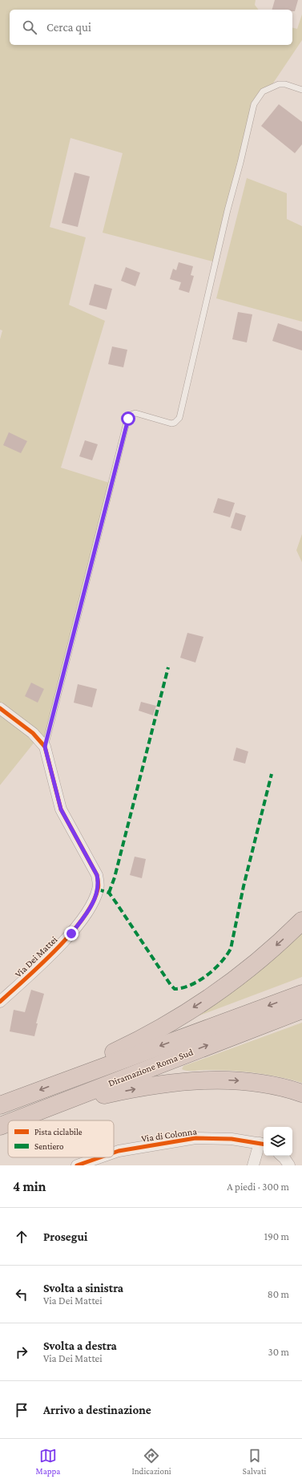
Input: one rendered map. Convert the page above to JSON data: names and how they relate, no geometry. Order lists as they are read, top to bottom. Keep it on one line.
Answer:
{"streets":{"highway":["Diramazione Roma Sud"],"street":["Via Dei Mattei","Via di Colonna"]},"legend":["Pista ciclabile","Sentiero"],"page":{"search":"Cerca qui","heading":["4 min","A piedi · 300 m"],"list":[["Prosegui","190 m"],["Svolta a sinistra","Via Dei Mattei","80 m"],["Svolta a destra","Via Dei Mattei","30 m"],"Arrivo a destinazione"],"nav":["Mappa","Indicazioni","Salvati"]}}
